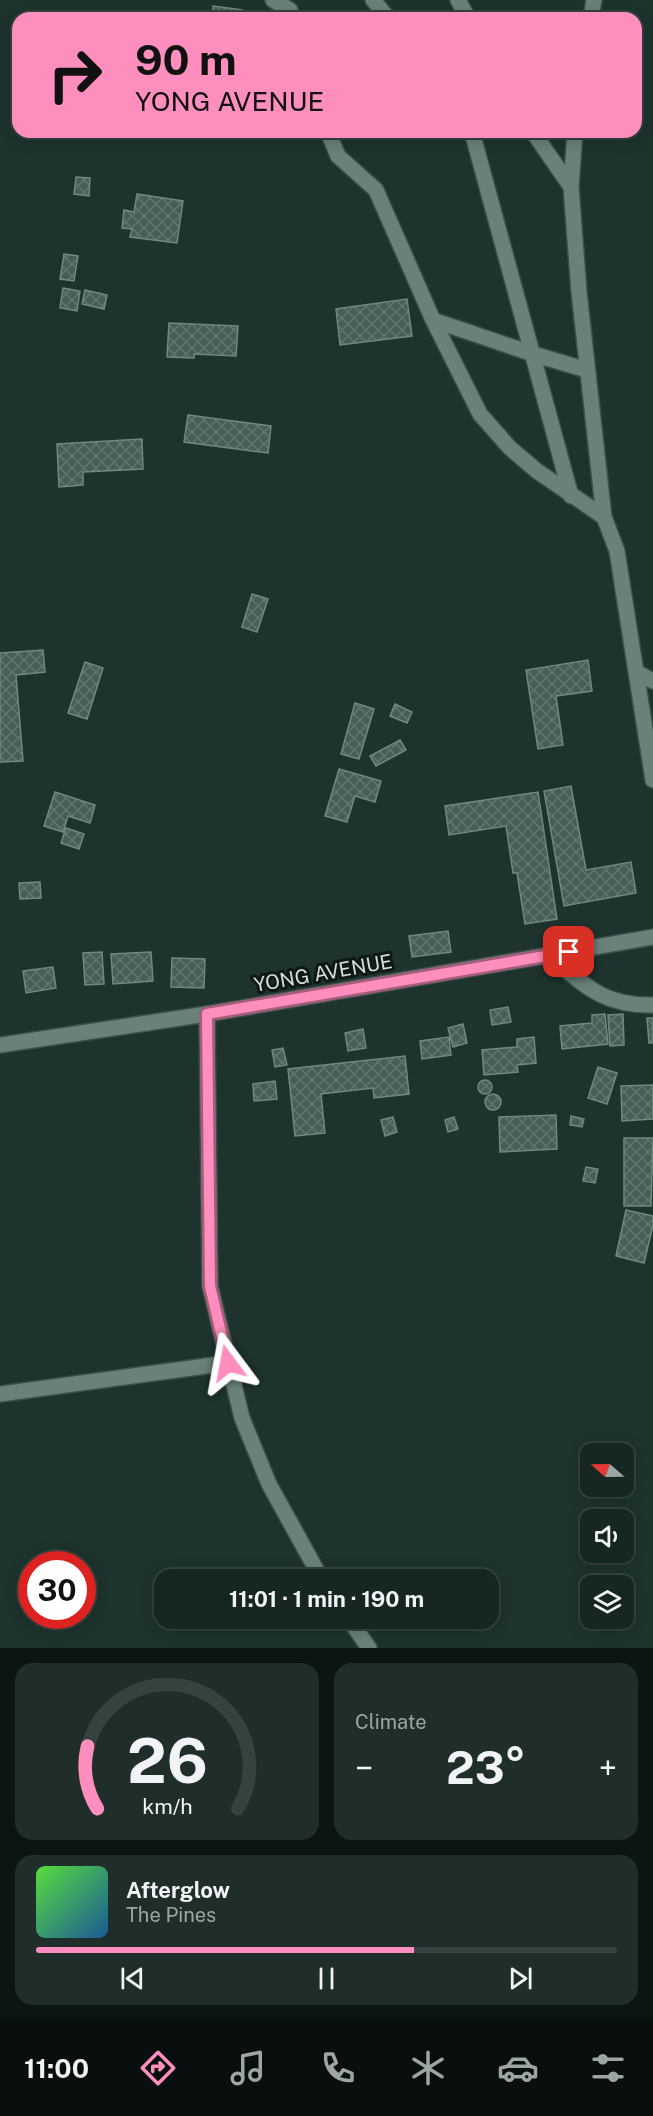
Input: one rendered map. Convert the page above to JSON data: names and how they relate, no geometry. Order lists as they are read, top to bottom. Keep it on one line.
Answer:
{"streets":{"street":["YONG AVENUE"]},"north":"left","page":{"turn":["90 m","YONG AVENUE"],"limit":"30","trip":"11:01 · 1 min · 190 m","tile":"Climate","heat":["−","23°","+"],"song":["Afterglow","The Pines"],"tabs":"11:00","gauge":["26","km/h"]}}
